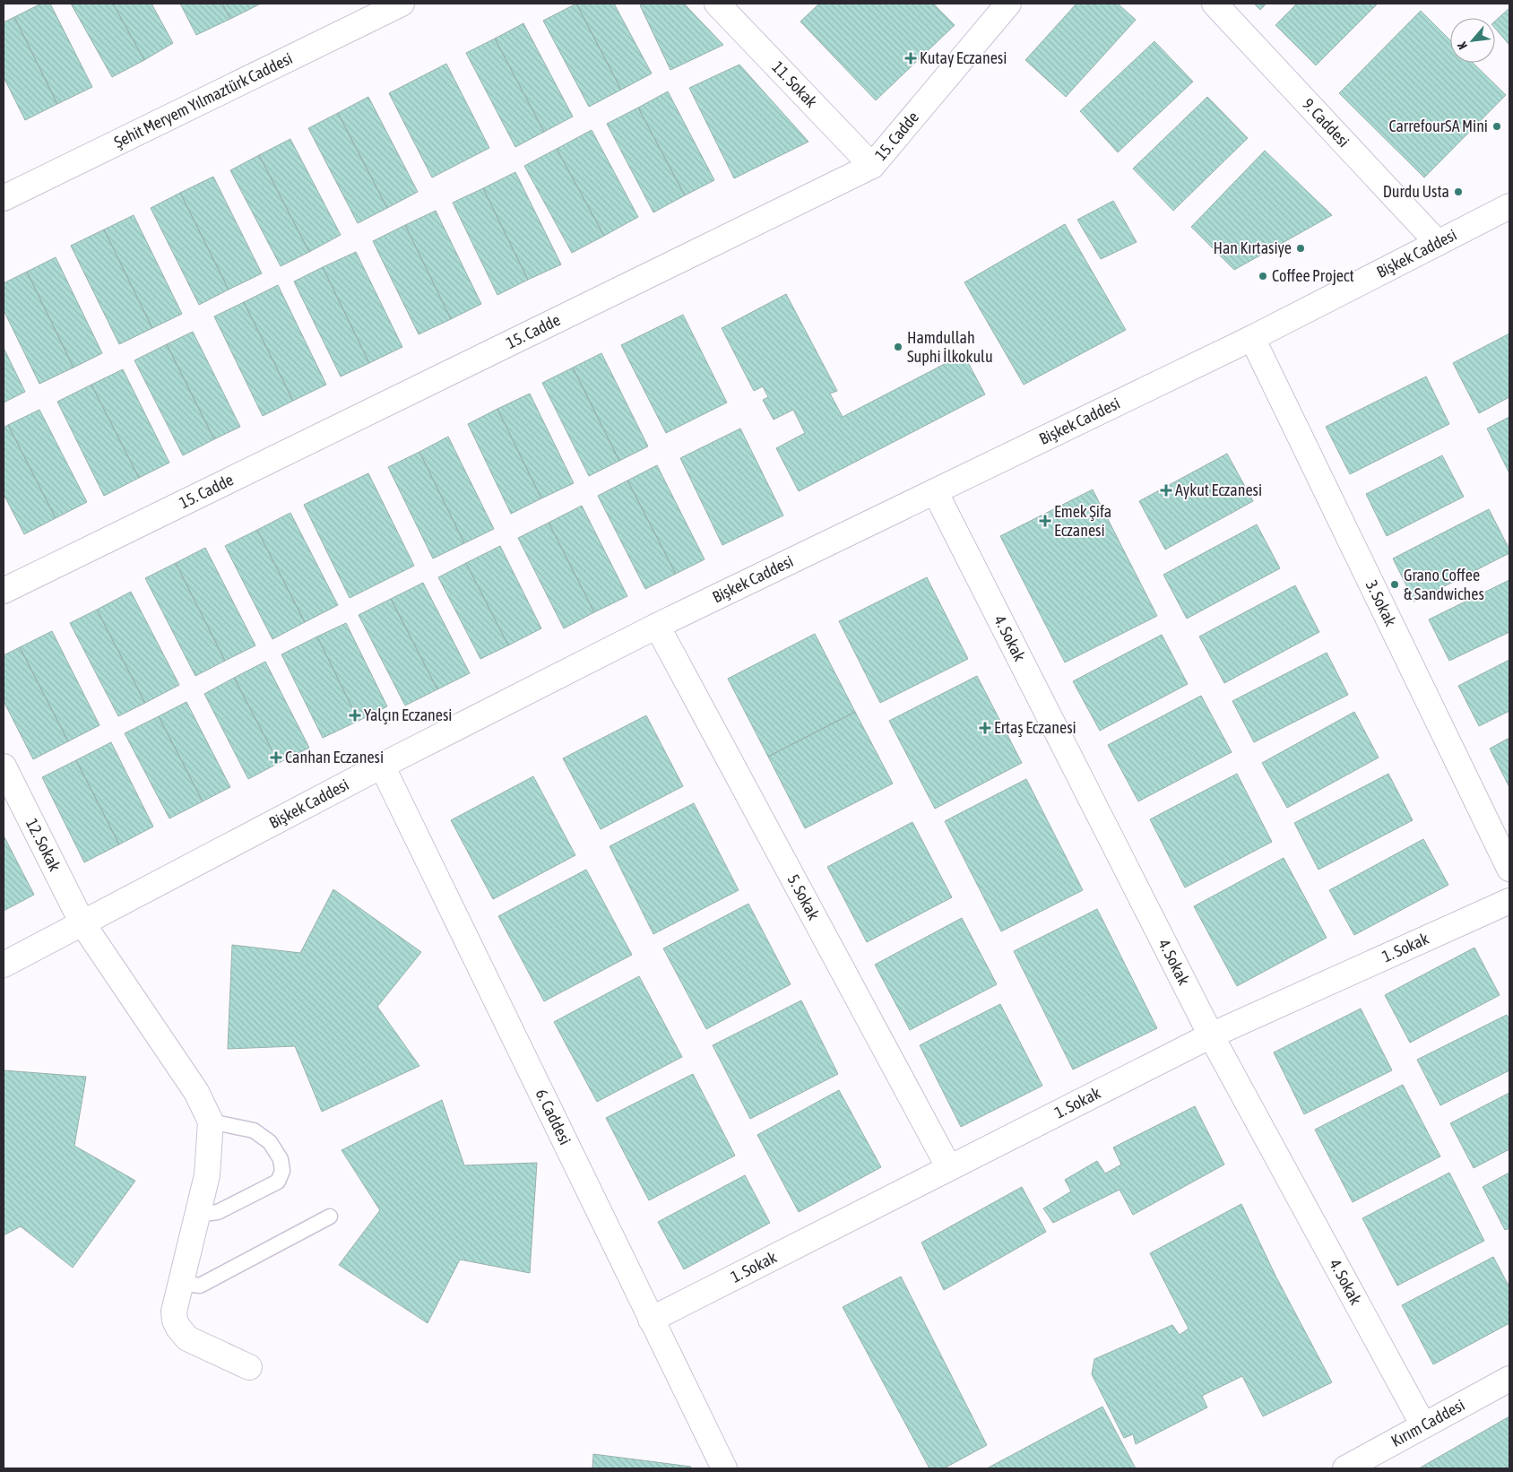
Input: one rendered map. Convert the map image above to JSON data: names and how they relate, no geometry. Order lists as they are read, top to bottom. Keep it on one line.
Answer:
{"streets":{"street":["11. Sokak","Şehit Meryem Yılmaztürk Caddesi","9. Caddesi","15. Cadde","Bişkek Caddesi","3. Sokak","4. Sokak","12. Sokak","5. Sokak","1. Sokak","6. Caddesi","Kırım Caddesi"]},"crossings":[["11. Sokak","15. Cadde"],["9. Caddesi","Bişkek Caddesi"],["Bişkek Caddesi","3. Sokak"],["Bişkek Caddesi","4. Sokak"],["Bişkek Caddesi","12. Sokak"],["Bişkek Caddesi","5. Sokak"],["Bişkek Caddesi","6. Caddesi"],["4. Sokak","1. Sokak"],["4. Sokak","Kırım Caddesi"],["5. Sokak","1. Sokak"],["1. Sokak","6. Caddesi"]],"places":{"health":["Kutay Eczanesi","Aykut Eczanesi","Emek Şifa Eczanesi","Yalçın Eczanesi","Ertaş Eczanesi","Canhan Eczanesi"],"other":["CarrefourSA Mini","Durdu Usta","Han Kırtasiye","Coffee Project","Hamdullah Suphi İlkokulu","Grano Coffee & Sandwiches"]},"north":"bottom left"}
